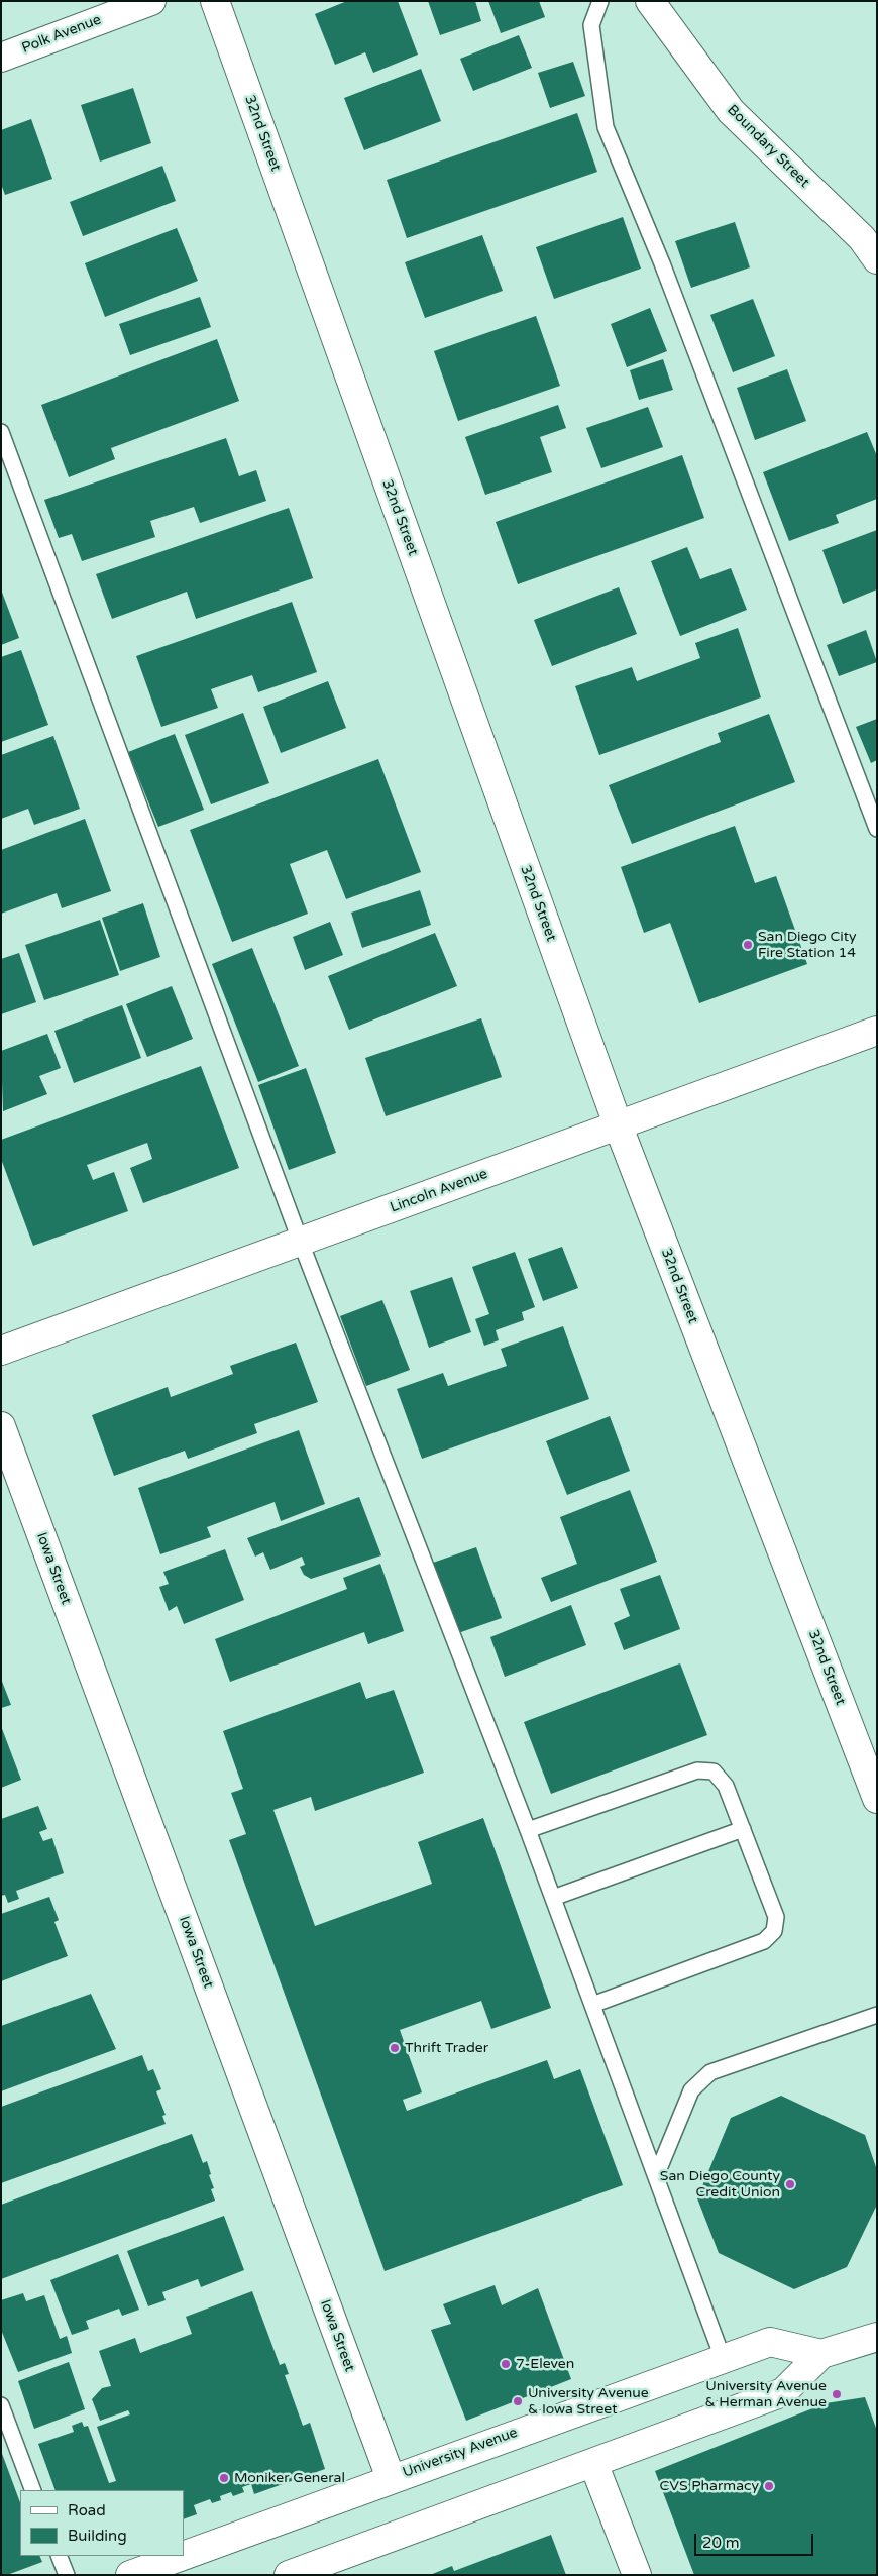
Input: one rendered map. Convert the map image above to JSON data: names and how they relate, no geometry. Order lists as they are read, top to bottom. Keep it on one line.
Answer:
{"streets":{"street":["Polk Avenue","32nd Street","Boundary Street","Lincoln Avenue","Iowa Street","University Avenue"]},"crossings":[["32nd Street","Lincoln Avenue"],["Iowa Street","University Avenue"]],"places":["San Diego City Fire Station 14","Thrift Trader","San Diego County Credit Union","7-Eleven","University Avenue & Herman Avenue","University Avenue & Iowa Street","Moniker General","CVS Pharmacy"],"legend":["Road","Building"],"scale_bar":"20 m"}
